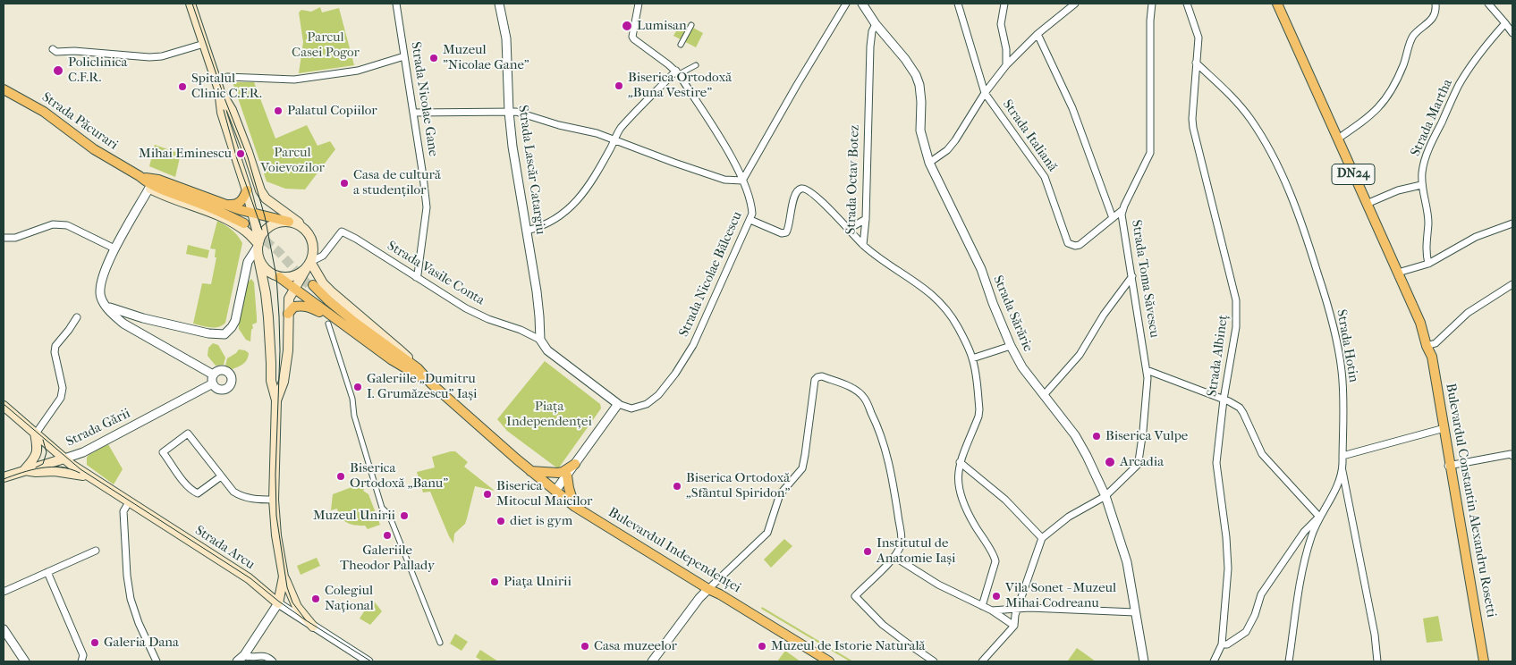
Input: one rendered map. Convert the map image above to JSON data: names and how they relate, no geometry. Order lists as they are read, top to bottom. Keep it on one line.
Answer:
{"streets":{"main road":["Strada Păcurari","DN24","Strada Gării","Bulevardul Constantin Alexandru Rosetti","Strada Arcu","Bulevardul Independenței"],"street":["Strada Nicolae Gane","Strada Martha","Strada Italiană","Strada Lascăr Catargiu","Strada Octav Botez","Strada Vasile Conta","Strada Nicolae Bălcescu","Strada Toma Săvescu","Strada Sărărie","Strada Hotin","Strada Albineț"]},"crossings":[["Strada Nicolae Gane","Strada Vasile Conta"],["Strada Italiană","Strada Toma Săvescu"],["Strada Lascăr Catargiu","Strada Vasile Conta"],["Strada Octav Botez","Strada Nicolae Bălcescu"],["Strada Octav Botez","Strada Sărărie"],["Strada Vasile Conta","Strada Nicolae Bălcescu"],["Strada Toma Săvescu","Strada Sărărie"],["Strada Hotin","Strada Albineț"],["Strada Gării","Strada Arcu"]],"parks":["Parcul Casei Pogor","Parcul Voievozilor","Piața Independenței"],"places":["Lumisan","Muzeul \"Nicolae Gane\"","Policlinica C.F.R.","Biserica Ortodoxă „Buna Vestire”","Spitalul Clinic C.F.R.","Palatul Copiilor","Mihai Eminescu","Casa de cultură a studenților","Galeriile „Dumitru I. Grumăzescu” Iași","Biserica Vulpe","Arcadia","Biserica Ortodoxă „Banu”","Biserica Ortodoxă „Sfântul Spiridon”","Biserica Mitocul Maicilor","Muzeul Unirii","diet is gym","Galeriile Theodor Pallady","Institutul de Anatomie Iași","Piața Unirii","Vila Sonet - Muzeul Mihai Codreanu","Colegiul Național","Galeria Dana","Casa muzeelor","Muzeul de Istorie Naturală"]}
